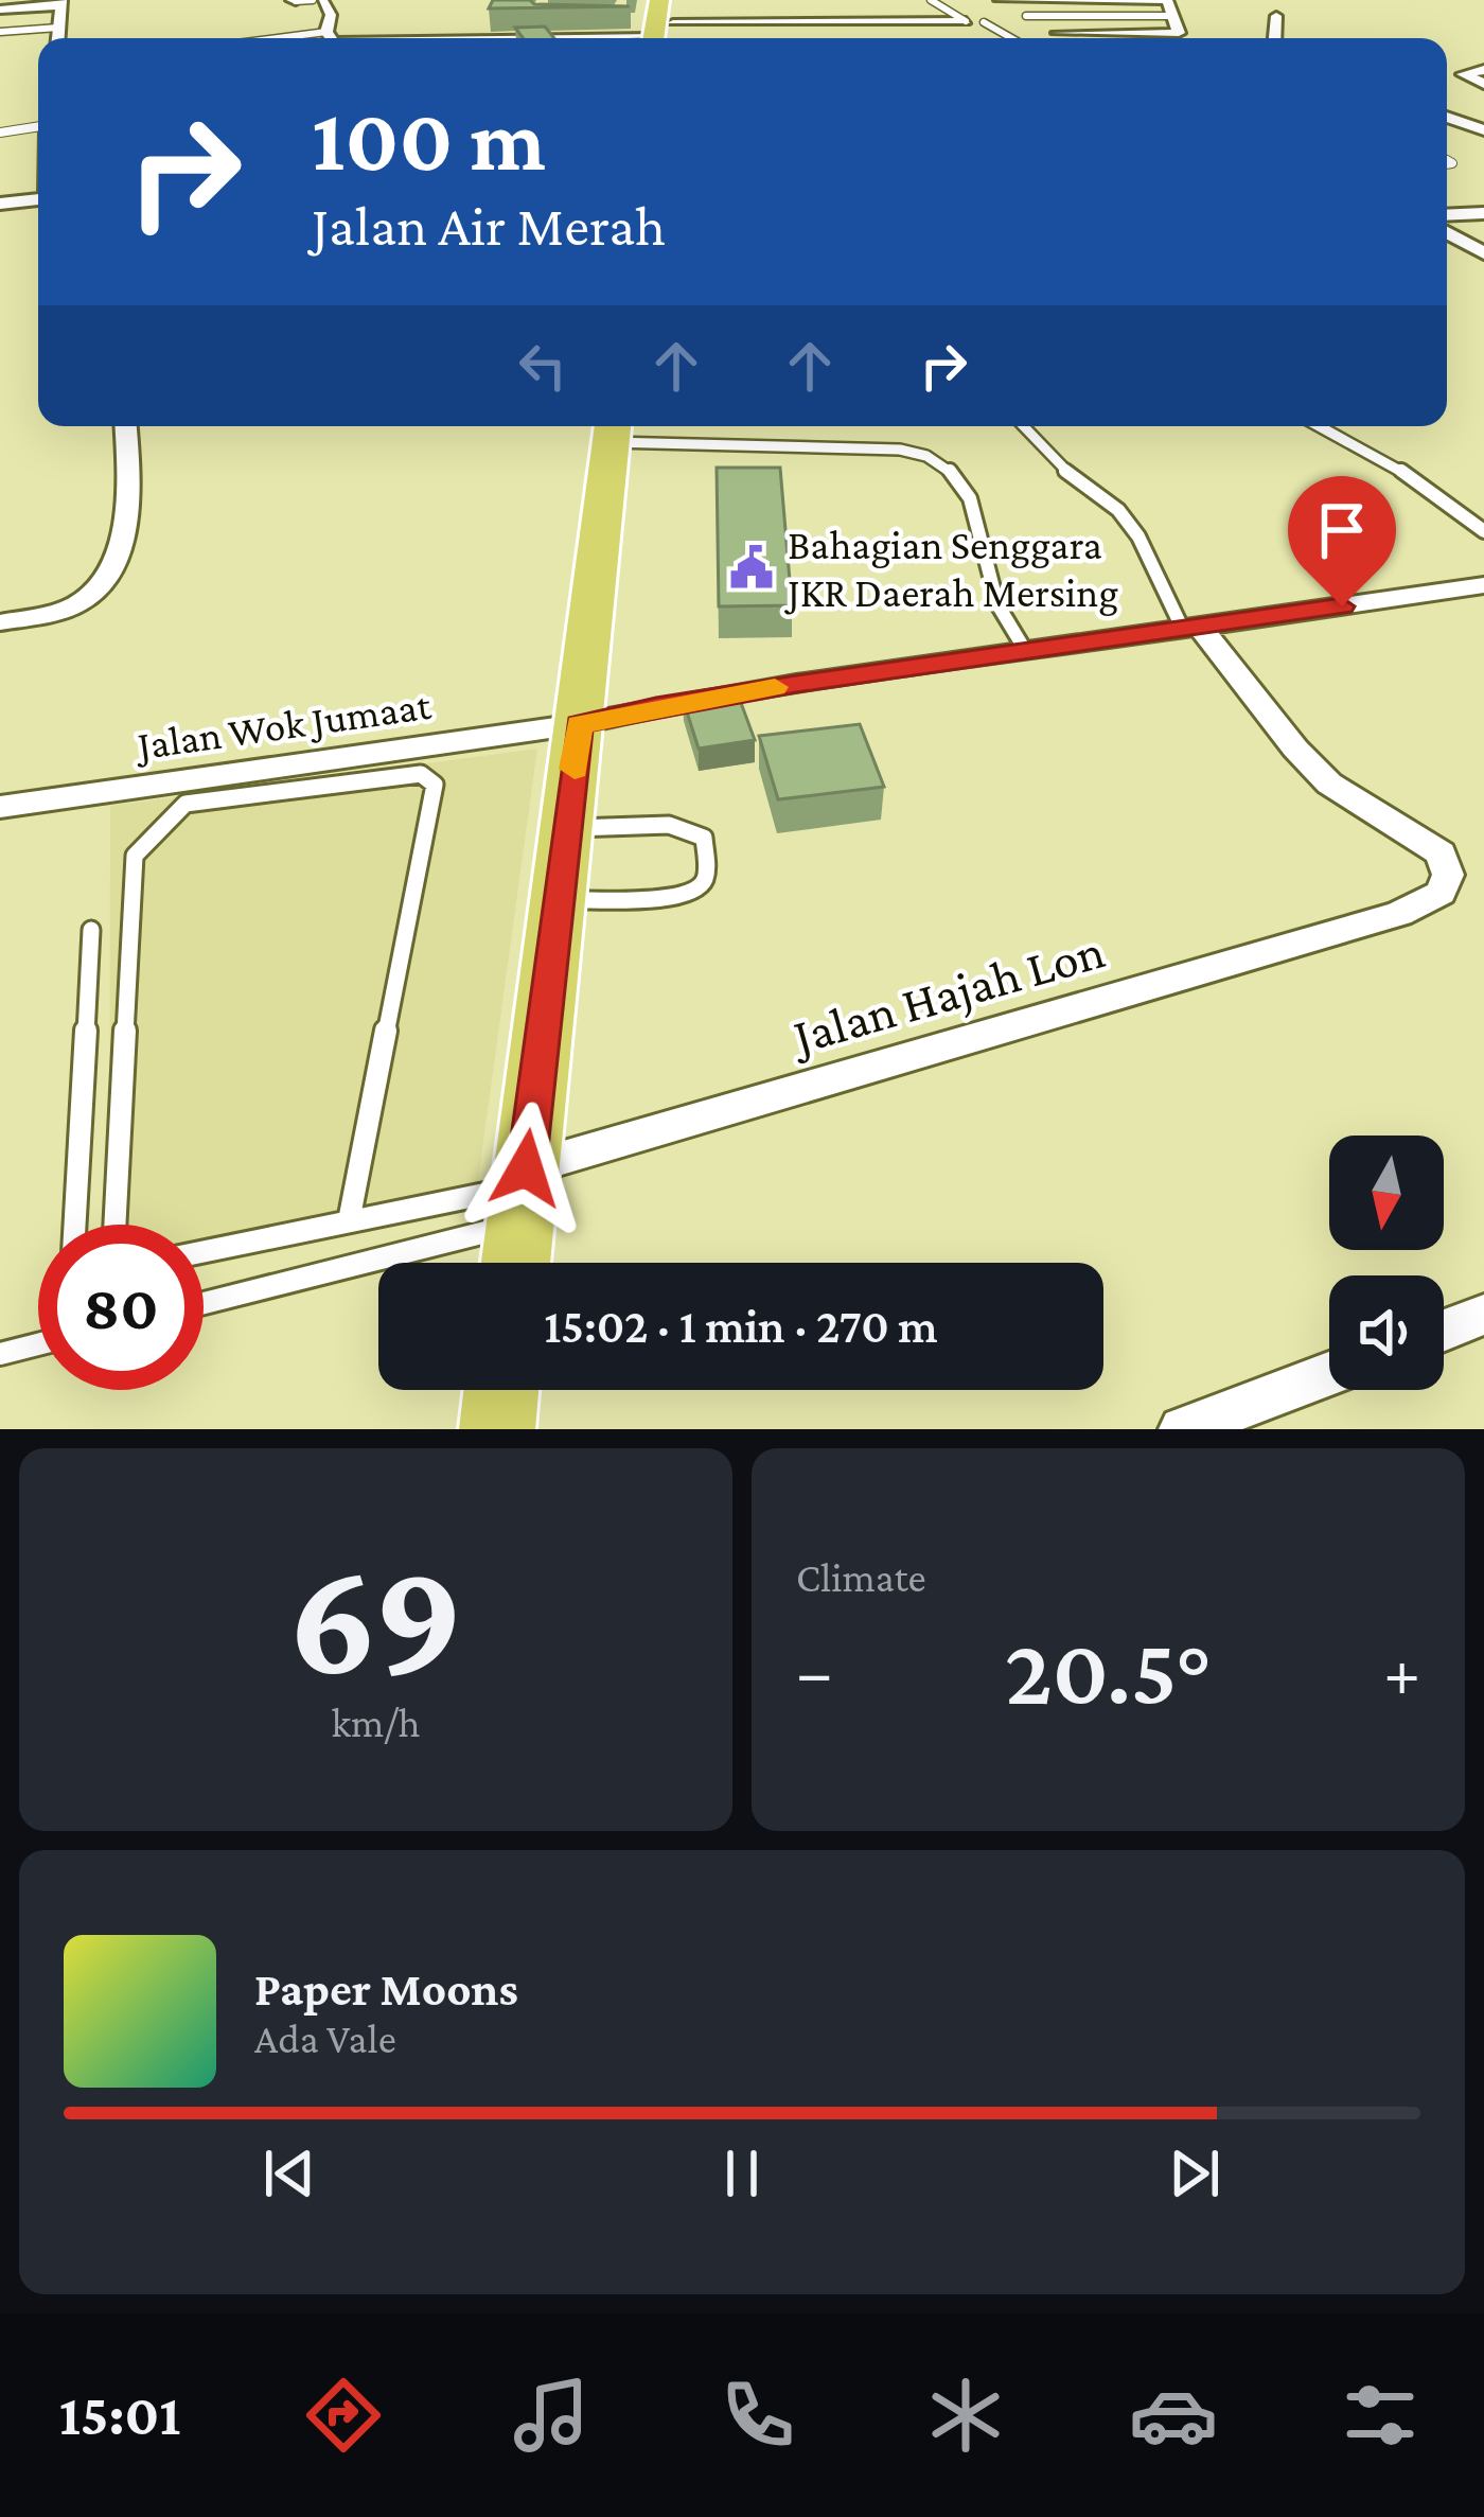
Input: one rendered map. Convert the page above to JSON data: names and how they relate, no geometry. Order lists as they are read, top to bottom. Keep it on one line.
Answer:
{"streets":{"street":["Jalan Wok Jumaat","Jalan Hajah Lon"]},"crossings":[["Jalan Wok Jumaat","Jalan Hajah Lon"]],"places":{"public building":["Bahagian Senggara JKR Daerah Mersing"]},"north":"bottom","page":{"turn":["100 m","Jalan Air Merah"],"limit":"80","trip":"15:02 · 1 min · 270 m","tile":[["69","km/h"],"Climate"],"heat":["−","20.5°","+"],"song":["Paper Moons","Ada Vale"],"tabs":"15:01"}}
